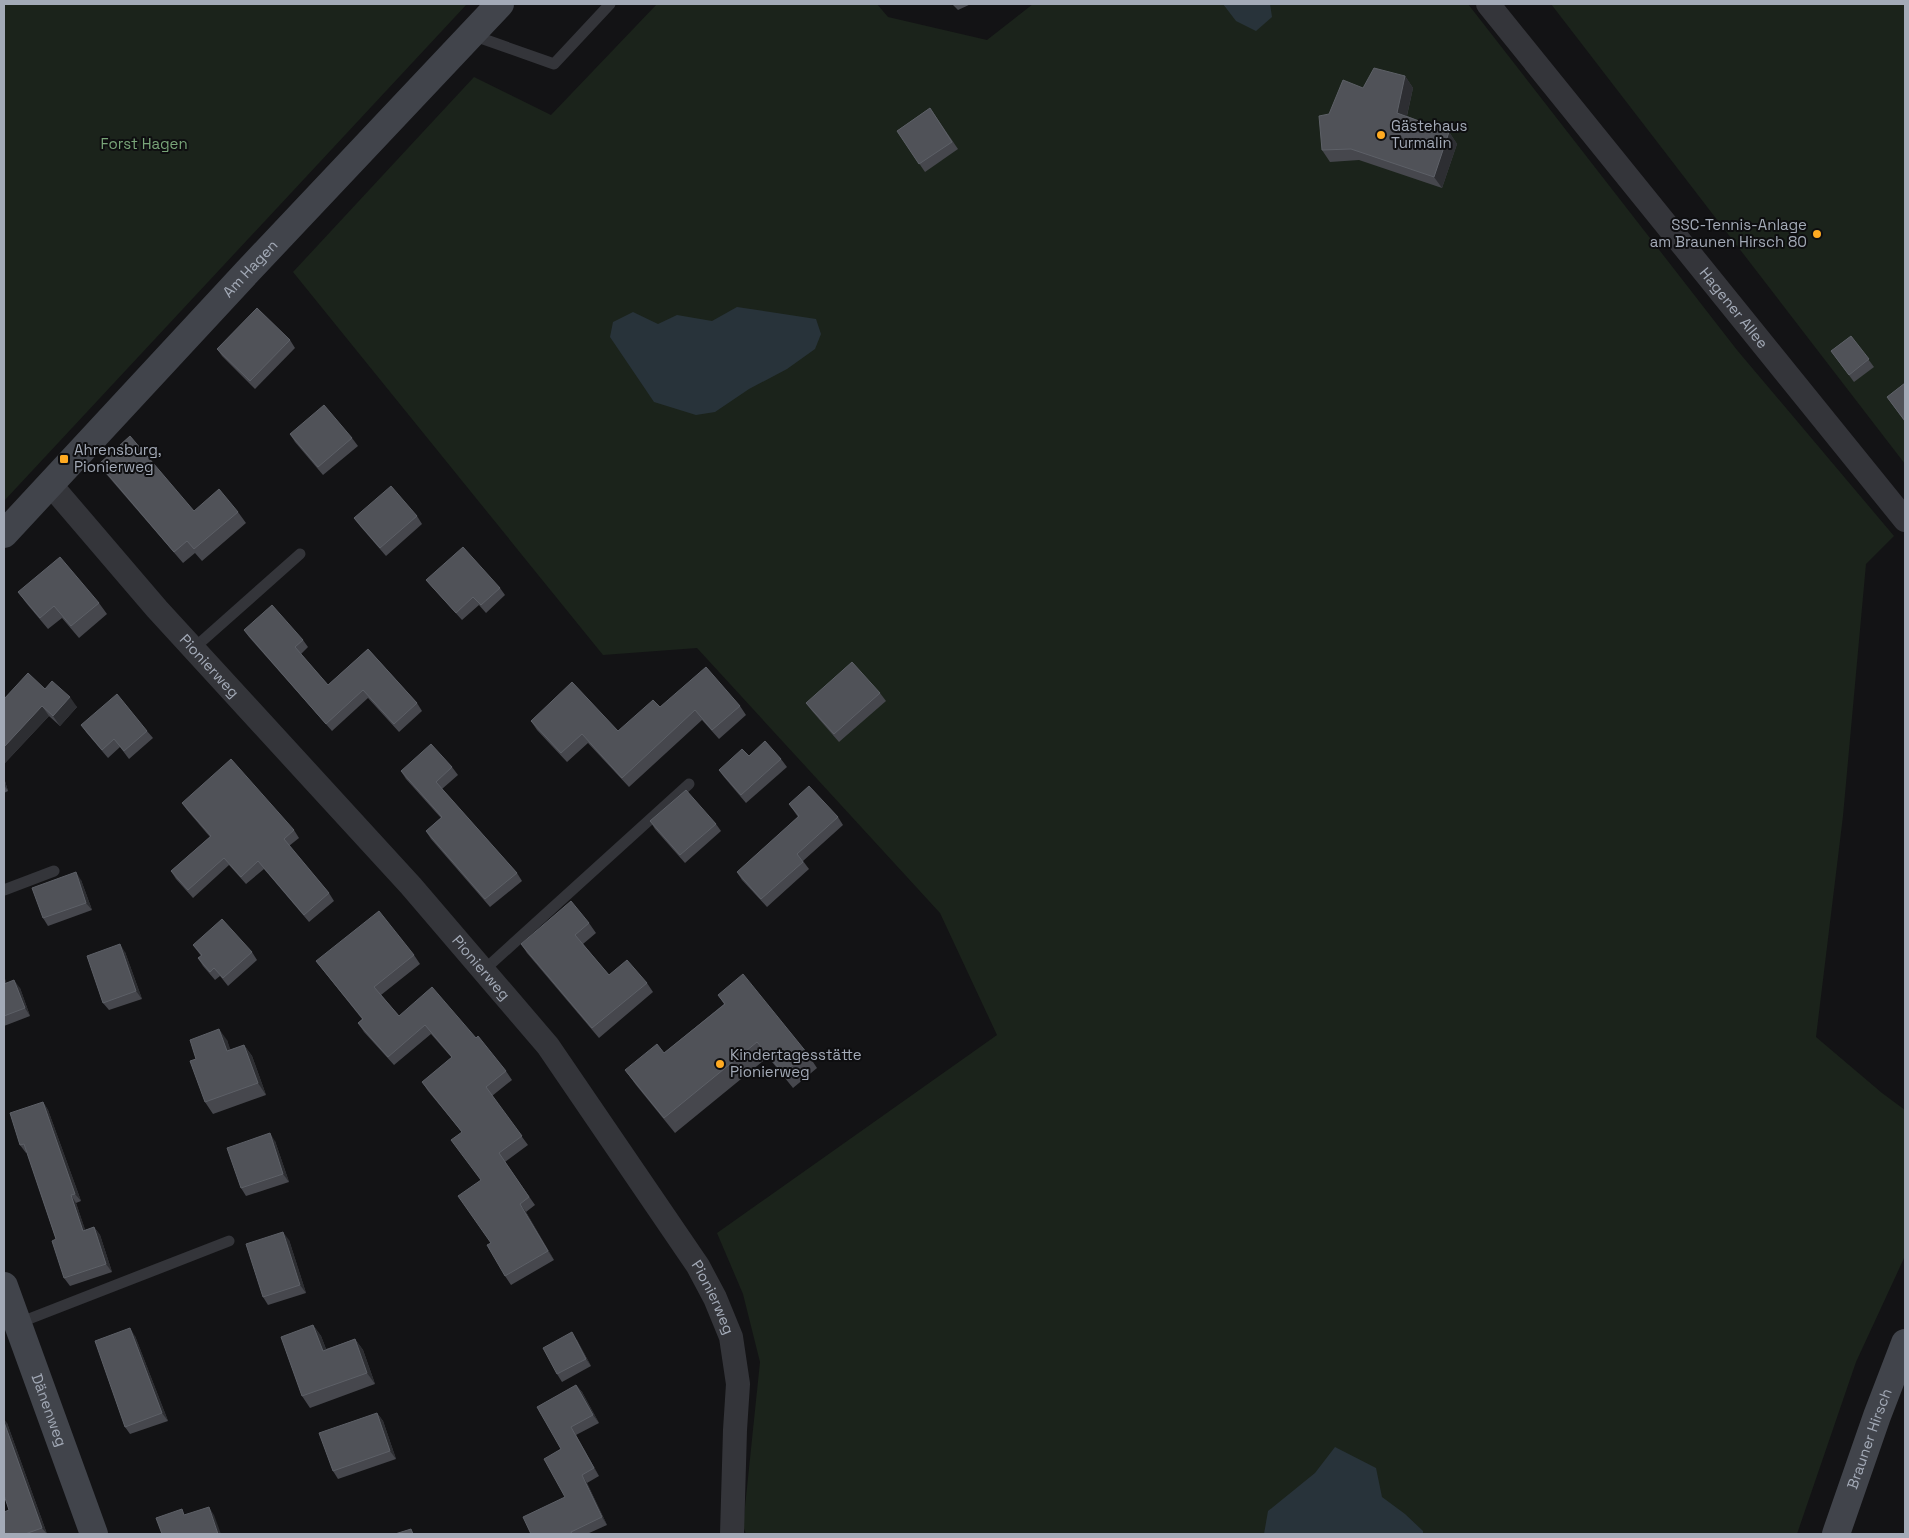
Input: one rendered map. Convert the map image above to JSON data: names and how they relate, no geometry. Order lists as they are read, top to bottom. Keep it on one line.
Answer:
{"streets":{"street":["Am Hagen","Hagener Allee","Pionierweg","Dänenweg","Brauner Hirsch"]},"crossings":[["Am Hagen","Pionierweg"]],"parks":["Forst Hagen"],"places":{"other":["Gästehaus Turmalin","SSC-Tennis-Anlage am Braunen Hirsch 80","Kindertagesstätte Pionierweg"],"transit":["Ahrensburg, Pionierweg"]}}
